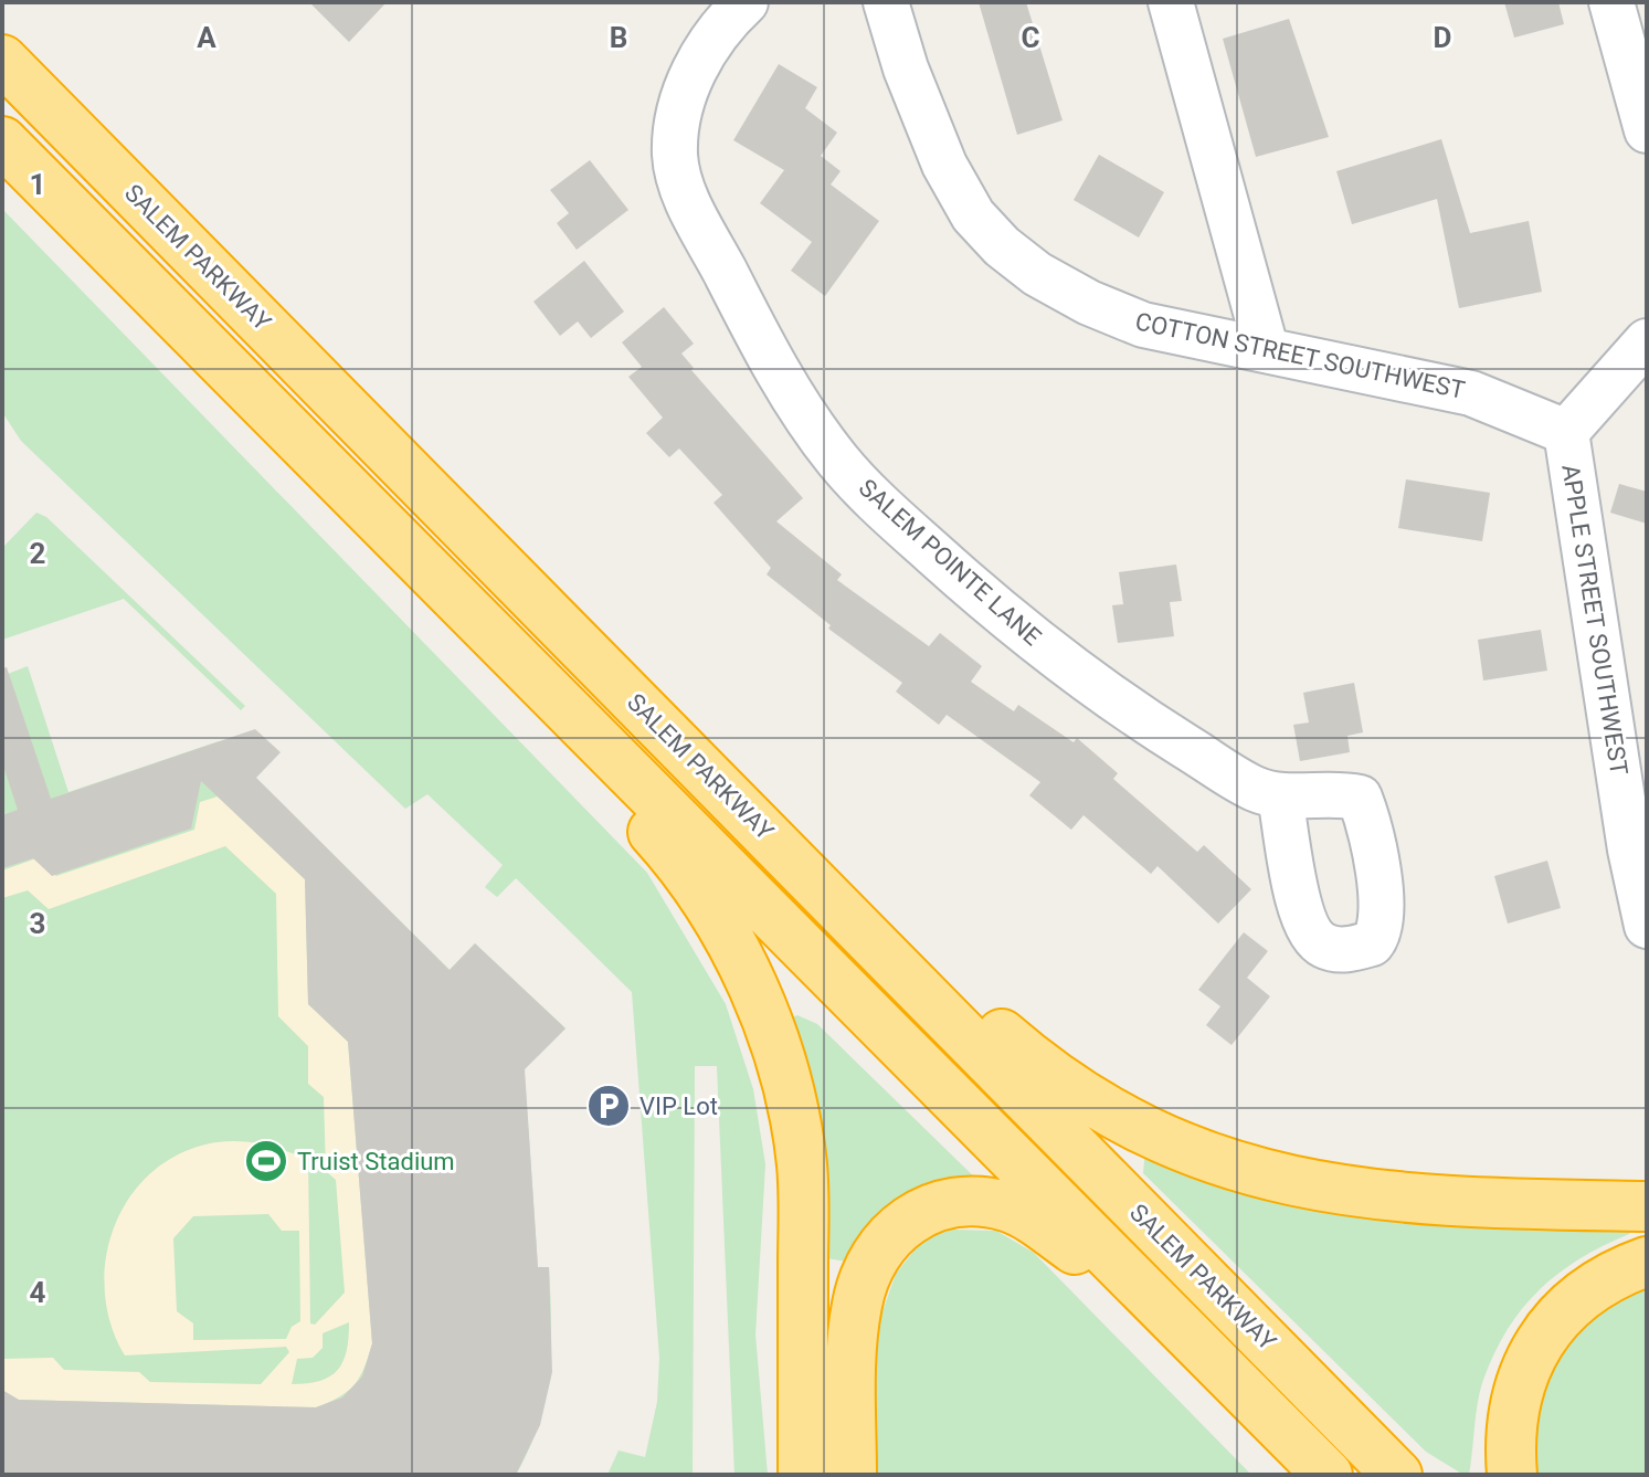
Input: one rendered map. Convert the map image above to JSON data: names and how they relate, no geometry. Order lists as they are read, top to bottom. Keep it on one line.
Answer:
{"streets":{"highway":["SALEM PARKWAY"],"street":["COTTON STREET SOUTHWEST","SALEM POINTE LANE","APPLE STREET SOUTHWEST"]},"crossings":[["COTTON STREET SOUTHWEST","APPLE STREET SOUTHWEST"]],"places":{"parking":["VIP Lot"],"sports":["Truist Stadium"]},"grid":{"columns":["A","B","C","D"],"rows":["1","2","3","4"]}}
